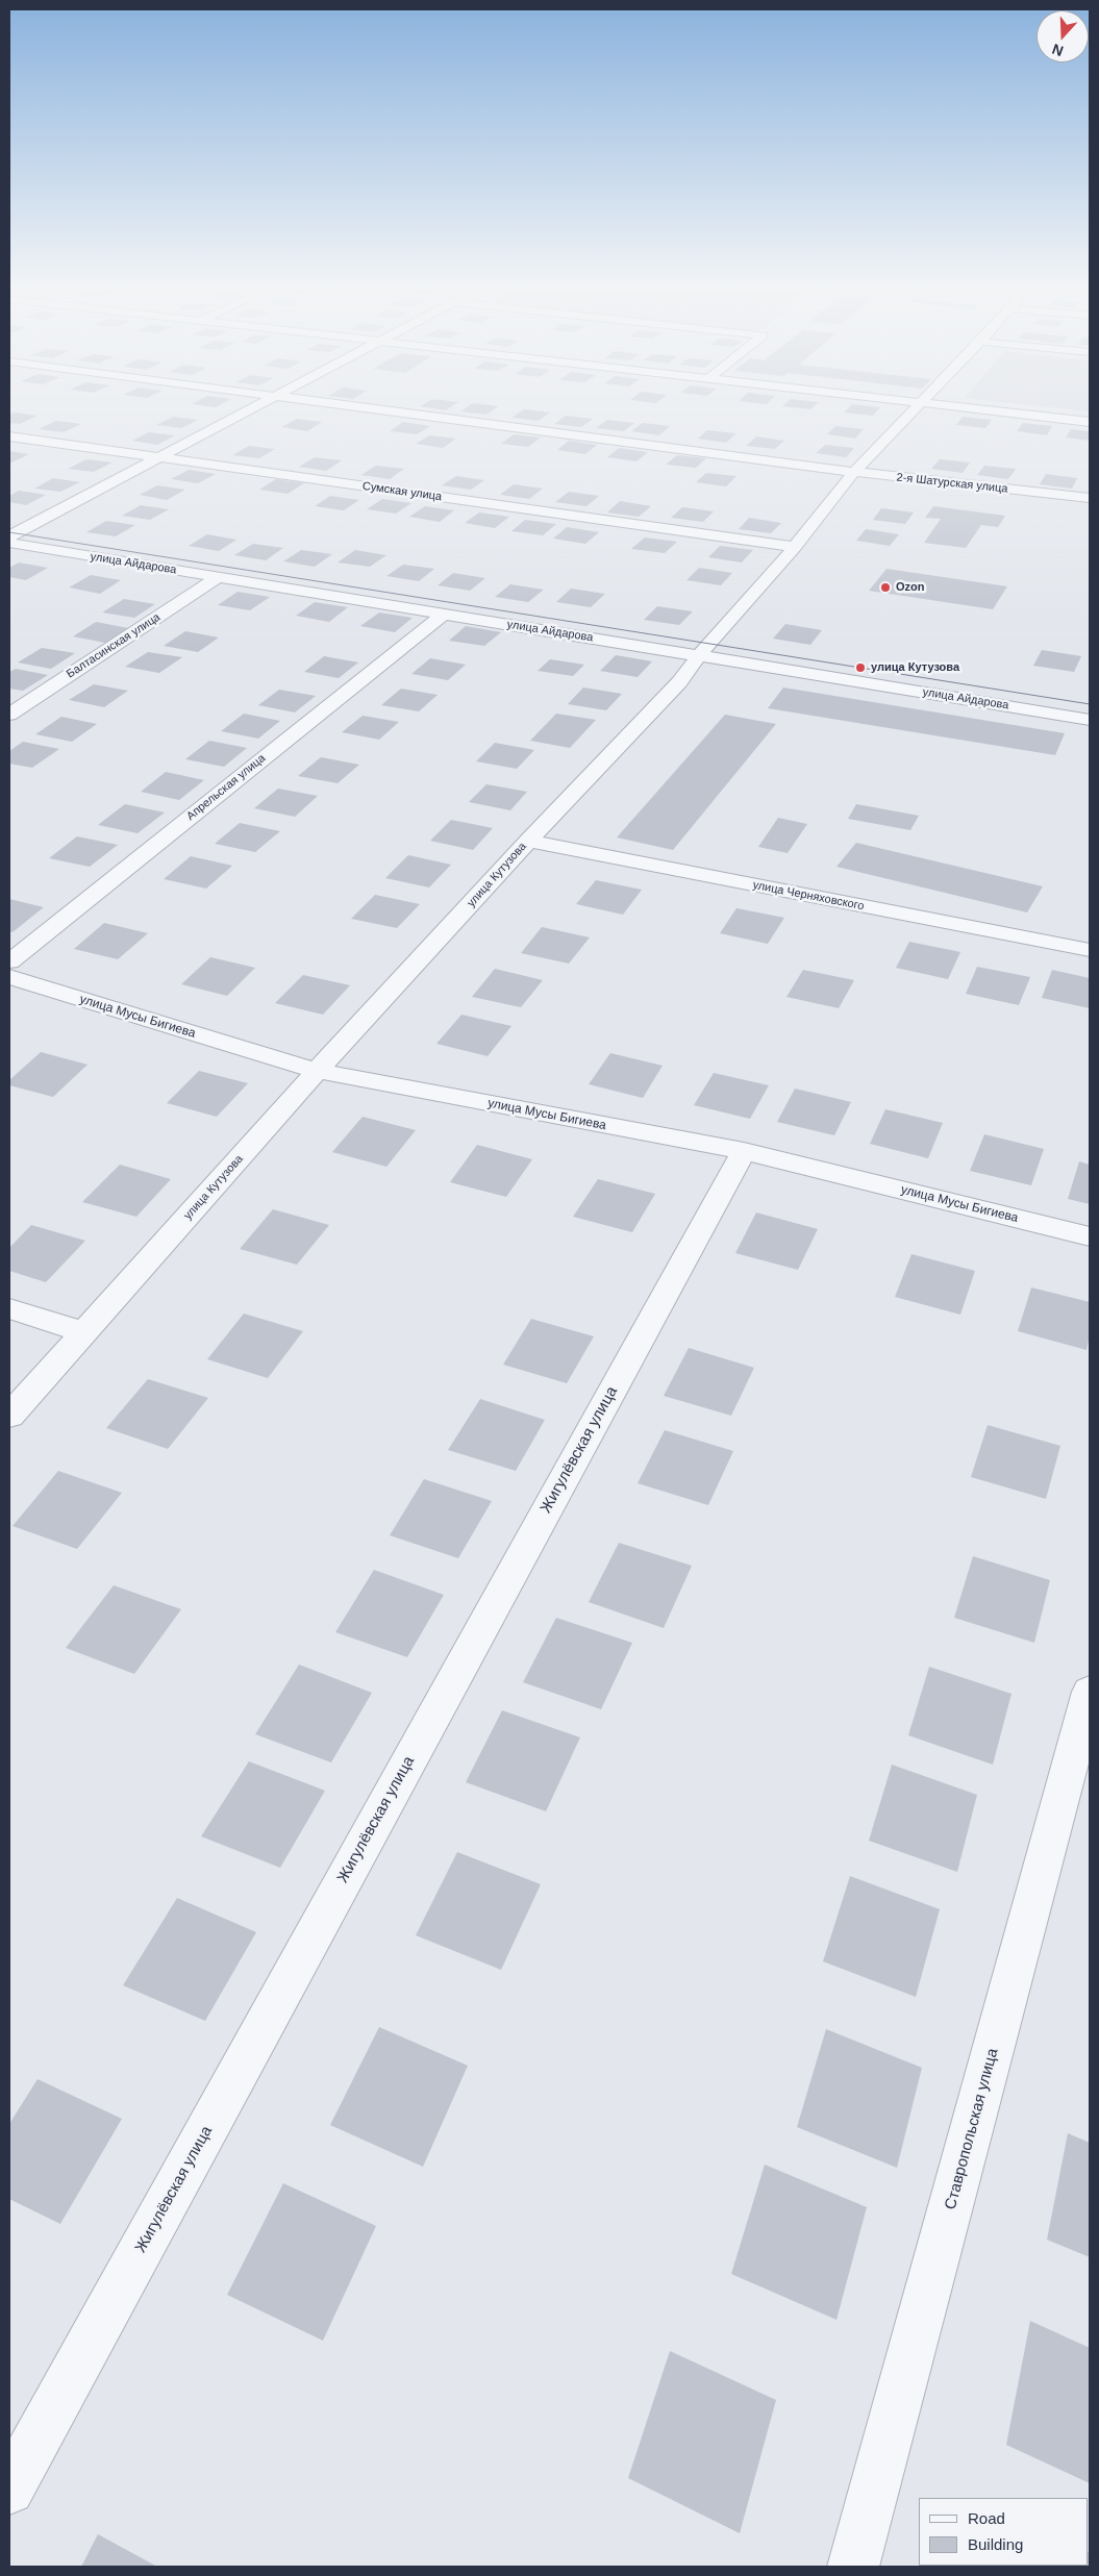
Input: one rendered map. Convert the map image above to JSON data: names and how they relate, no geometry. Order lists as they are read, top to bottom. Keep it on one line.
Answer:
{"streets":{"street":["2-я Шатурская улица","Сумская улица","улица Айдарова","Балтасинская улица","Апрельская улица","улица Кутузова","улица Черняховского","улица Мусы Бигиева","Жигулёвская улица","Ставропольская улица"]},"crossings":[["2-я Шатурская улица","улица Кутузова"],["Сумская улица","улица Кутузова"],["улица Айдарова","Балтасинская улица"],["улица Айдарова","Апрельская улица"],["улица Айдарова","улица Кутузова"],["улица Кутузова","улица Черняховского"],["улица Кутузова","улица Мусы Бигиева"],["улица Мусы Бигиева","Жигулёвская улица"]],"places":["Ozon","улица Кутузова"],"legend":["Road","Building"],"north":"bottom"}
